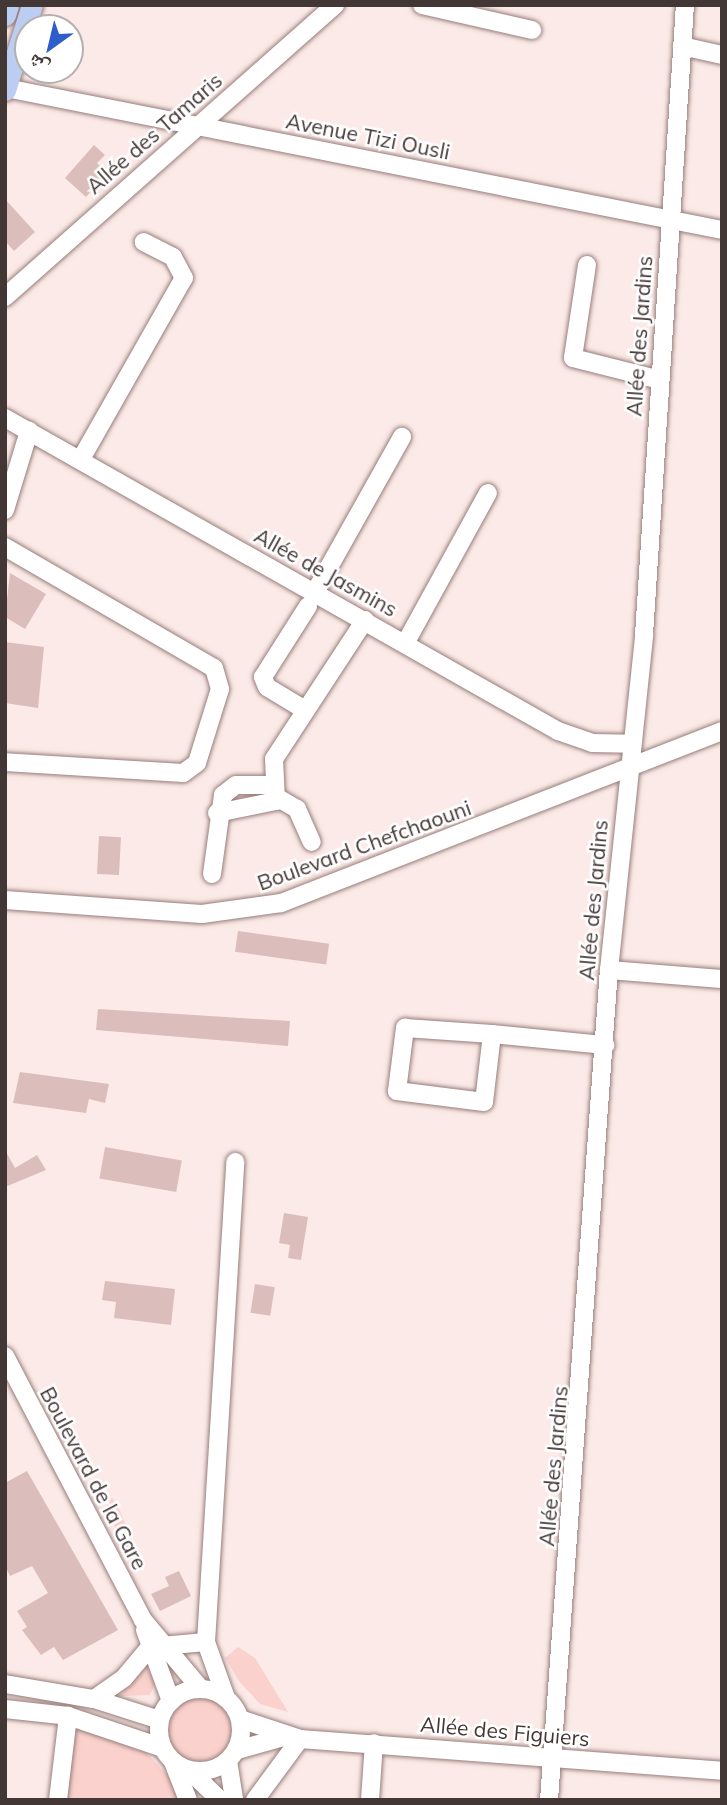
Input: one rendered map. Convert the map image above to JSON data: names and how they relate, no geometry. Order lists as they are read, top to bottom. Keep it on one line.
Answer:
{"streets":{"street":["Allée des Tamaris","Avenue Tizi Ousli","Allée des Jardins","Allée de Jasmins","Boulevard Chefchaouni","Boulevard de la Gare","Allée des Figuiers"]},"crossings":[["Allée des Tamaris","Avenue Tizi Ousli"],["Avenue Tizi Ousli","Allée des Jardins"],["Allée des Jardins","Allée de Jasmins"],["Allée des Jardins","Boulevard Chefchaouni"],["Allée des Jardins","Allée des Figuiers"],["Boulevard de la Gare","Allée des Figuiers"]],"north":"bottom left"}
